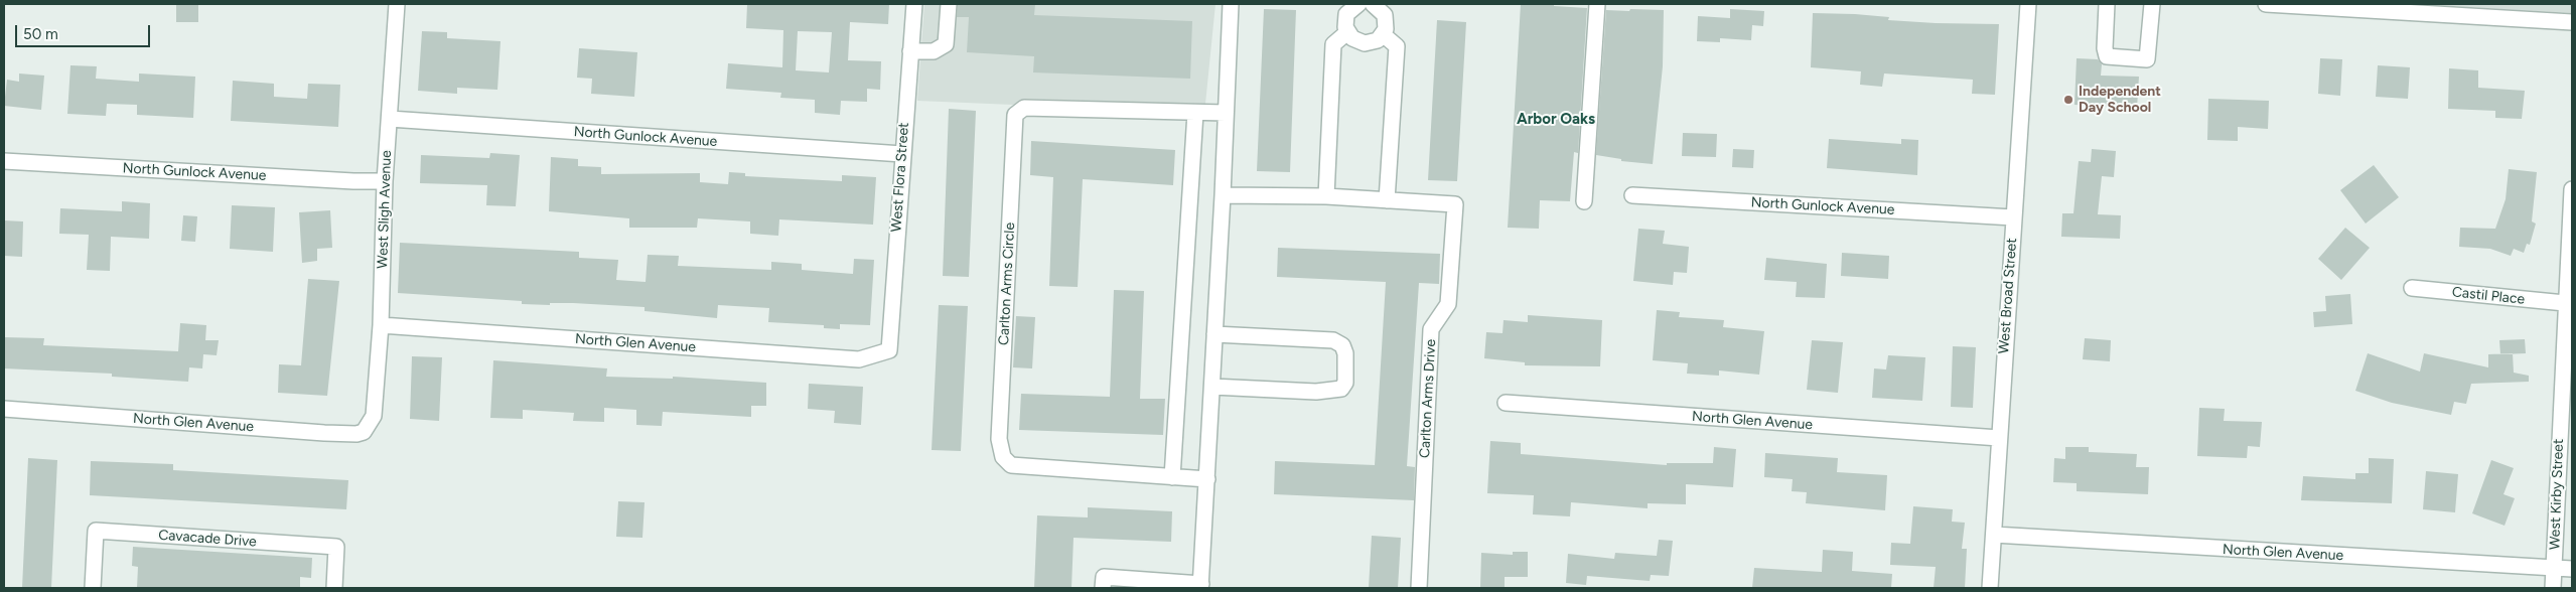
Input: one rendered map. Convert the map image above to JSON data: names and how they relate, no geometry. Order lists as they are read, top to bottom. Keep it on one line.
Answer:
{"streets":{"street":["North Gunlock Avenue","West Flora Street","West Sligh Avenue","Carlton Arms Circle","West Broad Street","Castil Place","North Glen Avenue","Carlton Arms Drive","West Kirby Street","Cavacade Drive"]},"crossings":[["North Gunlock Avenue","West Flora Street"],["North Gunlock Avenue","West Sligh Avenue"],["North Gunlock Avenue","West Broad Street"],["West Flora Street","North Glen Avenue"],["West Sligh Avenue","North Glen Avenue"],["West Broad Street","North Glen Avenue"],["Castil Place","West Kirby Street"],["North Glen Avenue","West Kirby Street"]],"districts":["Arbor Oaks"],"places":["Independent Day School"],"scale_bar":"50 m"}
